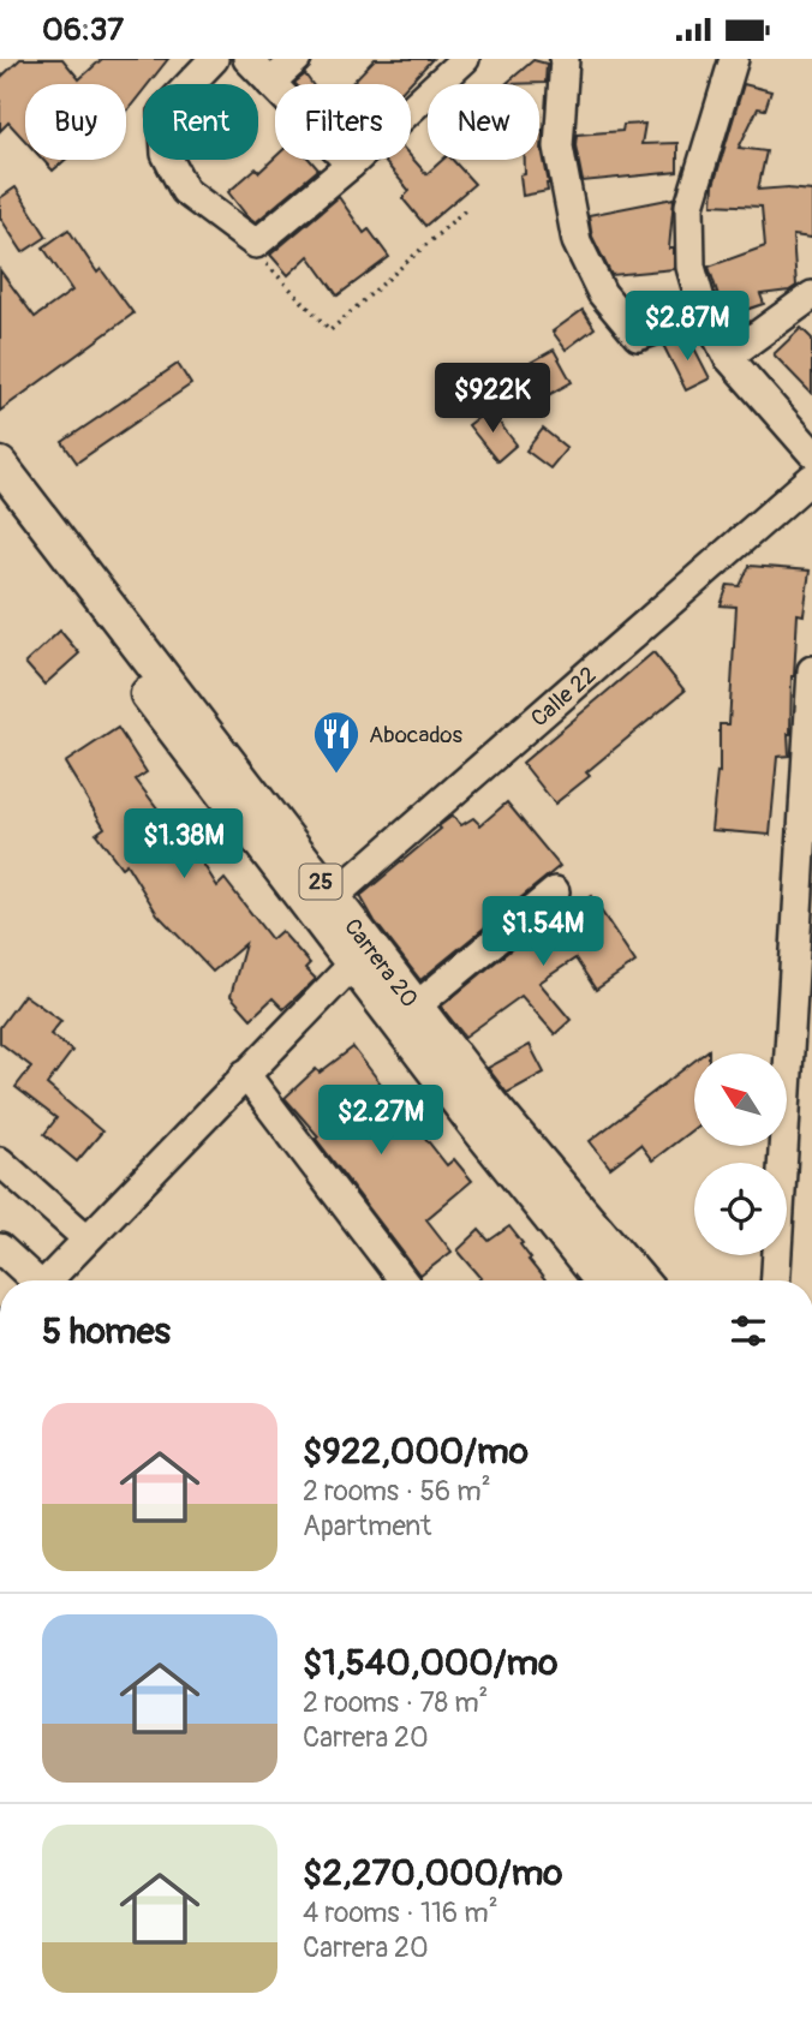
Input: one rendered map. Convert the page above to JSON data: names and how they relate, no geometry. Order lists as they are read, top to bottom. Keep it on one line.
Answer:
{"streets":{"main road":["25","Carrera 20"],"street":["Calle 22"]},"crossings":[["Calle 22","Carrera 20"]],"places":{"restaurant":["Abocados"]},"north":"top left","page":{"status":"06:37","chip":["Buy","Rent","Filters","New"],"price":["$2.87M","$922K","$1.38M","$1.54M","$2.27M"],"heading":"5 homes","list":[{"name":"$922,000/mo","note":"2 rooms · 56 m² · Apartment"},{"name":"$1,540,000/mo","note":"2 rooms · 78 m² · Carrera 20"},{"name":"$2,270,000/mo","note":"4 rooms · 116 m² · Carrera 20"}]}}
